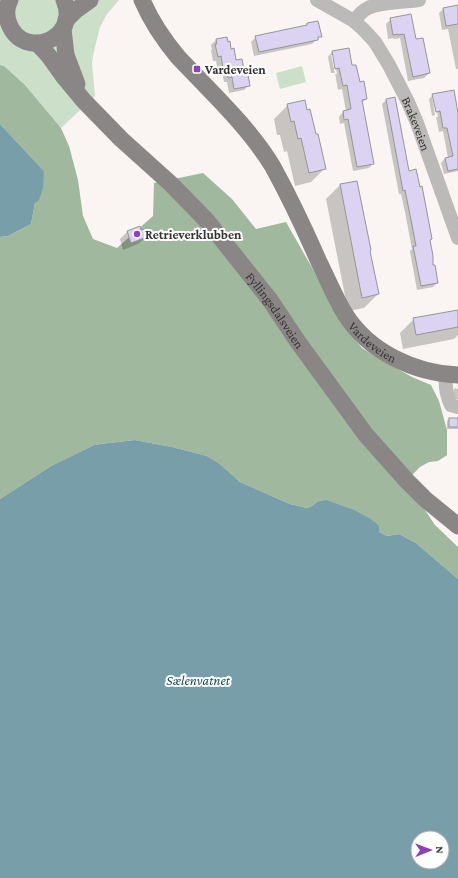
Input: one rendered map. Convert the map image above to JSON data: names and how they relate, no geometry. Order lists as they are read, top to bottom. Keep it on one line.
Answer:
{"streets":{"main road":["Fyllingsdalsveien","Vardeveien"],"street":["Brakeveien"]},"water":["Sælenvatnet"],"places":{"transit":["Vardeveien"],"other":["Retrieverklubben"]},"north":"right"}
